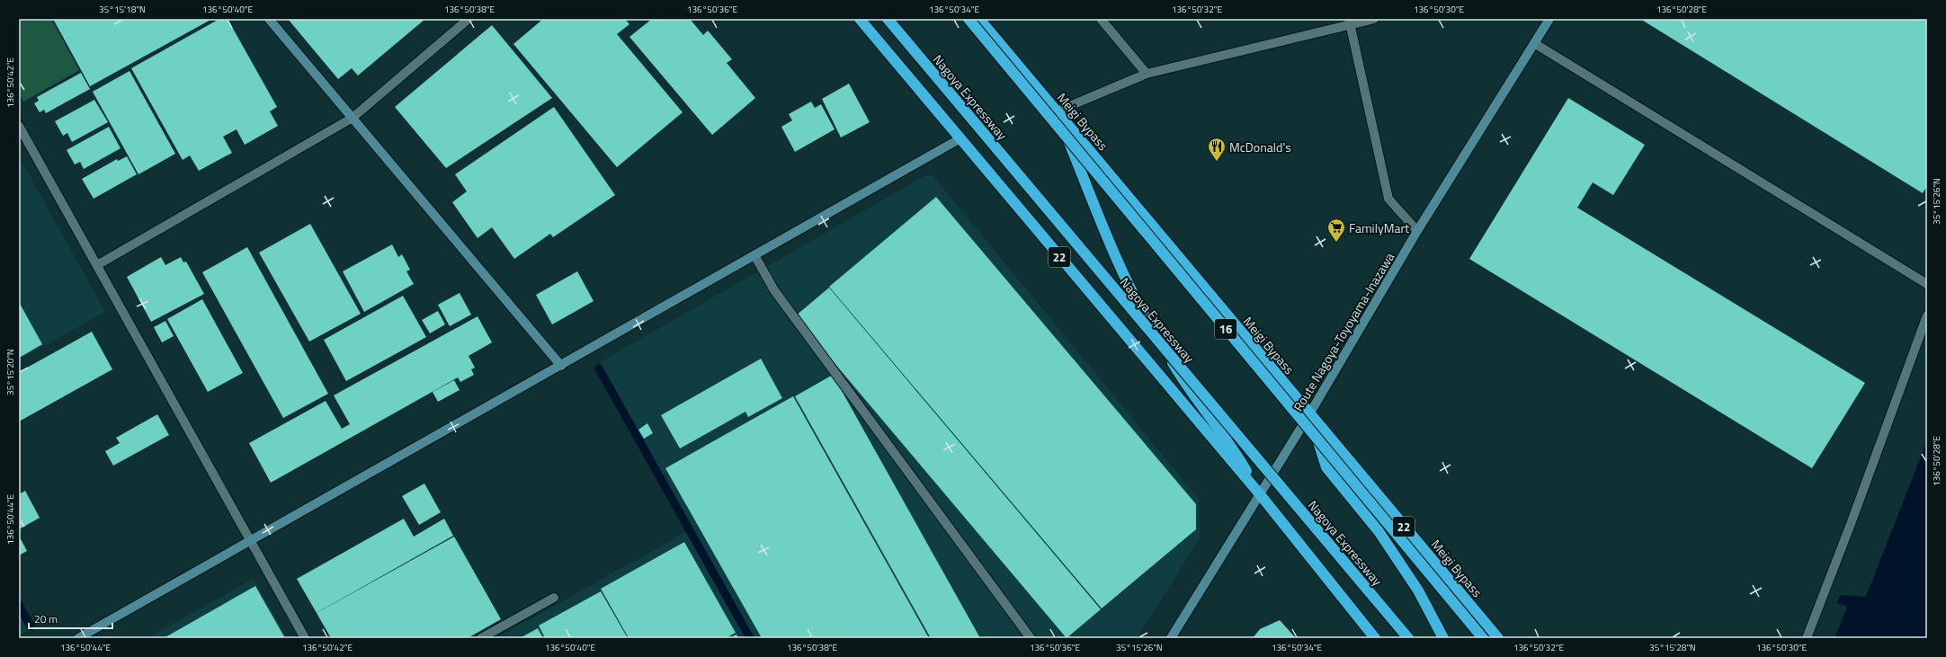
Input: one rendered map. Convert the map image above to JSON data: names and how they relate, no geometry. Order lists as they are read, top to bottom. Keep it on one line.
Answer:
{"streets":{"highway":["Nagoya Expressway","Meigi Bypass","22","16"],"street":["Route Nagoya-Toyoyama-Inazawa"]},"crossings":[["Meigi Bypass","Route Nagoya-Toyoyama-Inazawa"],["22","Route Nagoya-Toyoyama-Inazawa"]],"places":{"restaurant":["McDonald's"],"supermarket":["FamilyMart"]},"scale_bar":"20 m","coordinates":["35°15'18\"N","136°50'40\"E","136°50'38\"E","136°50'36\"E","136°50'34\"E","136°50'32\"E","136°50'30\"E","136°50'28\"E","136°50'42\"E","35°15'26\"N","35°15'20\"N","136°50'44\"E","35°15'28\"N"]}
